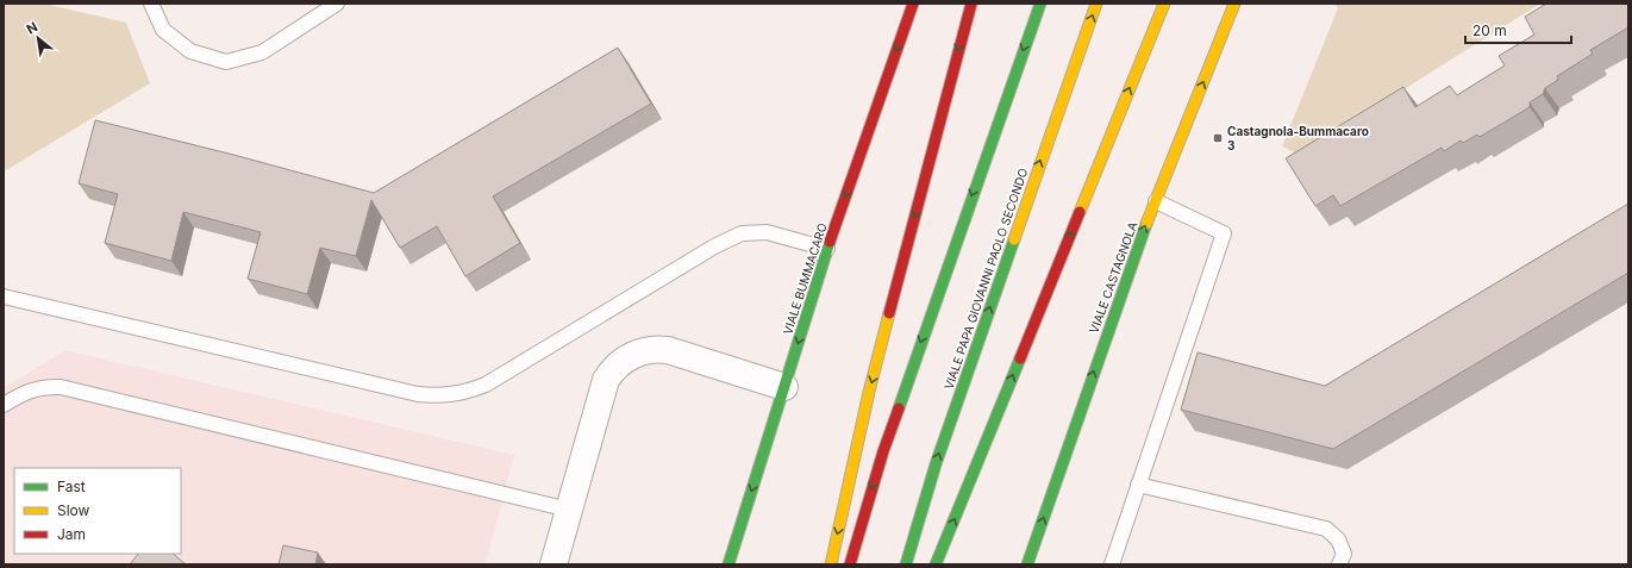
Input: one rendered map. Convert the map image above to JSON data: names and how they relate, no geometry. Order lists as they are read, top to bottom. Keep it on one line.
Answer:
{"streets":{"main road":["VIALE CASTAGNOLA","VIALE BUMMACARO","VIALE PAPA GIOVANNI PAOLO SECONDO"]},"places":{"transit":["Castagnola-Bummacaro 3"]},"legend":["Fast","Slow","Jam"],"scale_bar":"20 m","north":"top left"}
